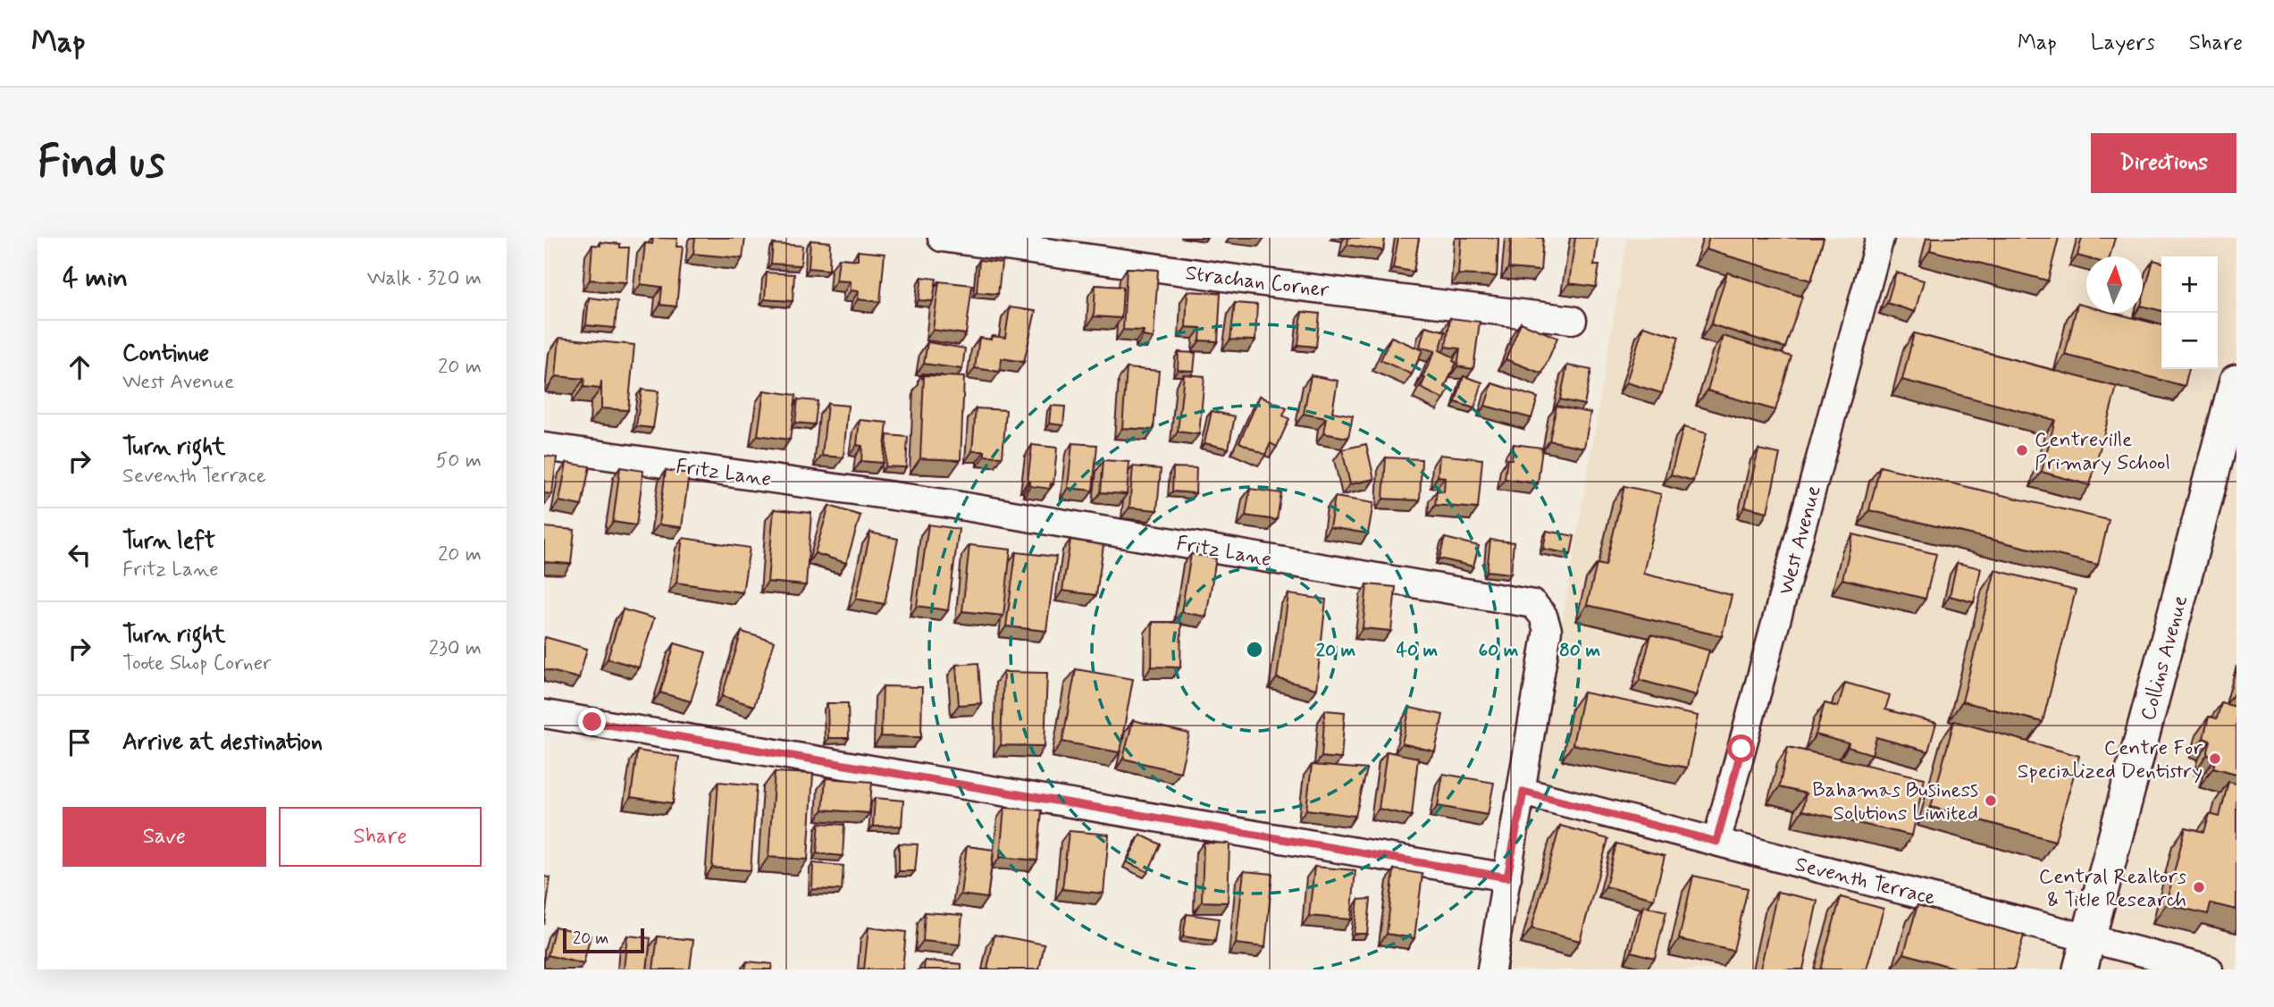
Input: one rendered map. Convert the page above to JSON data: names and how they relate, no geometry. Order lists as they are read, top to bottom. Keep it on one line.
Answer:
{"streets":{"street":["Strachan Corner","Fritz Lane","West Avenue","Collins Avenue","Seventh Terrace"]},"crossings":[["Fritz Lane","Seventh Terrace"],["West Avenue","Seventh Terrace"],["Collins Avenue","Seventh Terrace"]],"places":["Centreville Primary School","Centre For Specialized Dentistry","Bahamas Business Solutions Limited","Central Realtors & Title Research"],"scale_bar":"20 m","north":"top","page":{"header":"Map","nav":["Map","Layers","Share"],"buttons":["Directions",["Save","Share"]],"title":"Find us","heading":["4 min","Walk · 320 m"],"map_buttons":["+","−"],"list":[["Continue","West Avenue","20 m"],["Turn right","Seventh Terrace","50 m"],["Turn left","Fritz Lane","20 m"],["Turn right","Toote Shop Corner","230 m"],"Arrive at destination"],"scale":"20 m"},"rings":["20 m","40 m","60 m","80 m"]}
